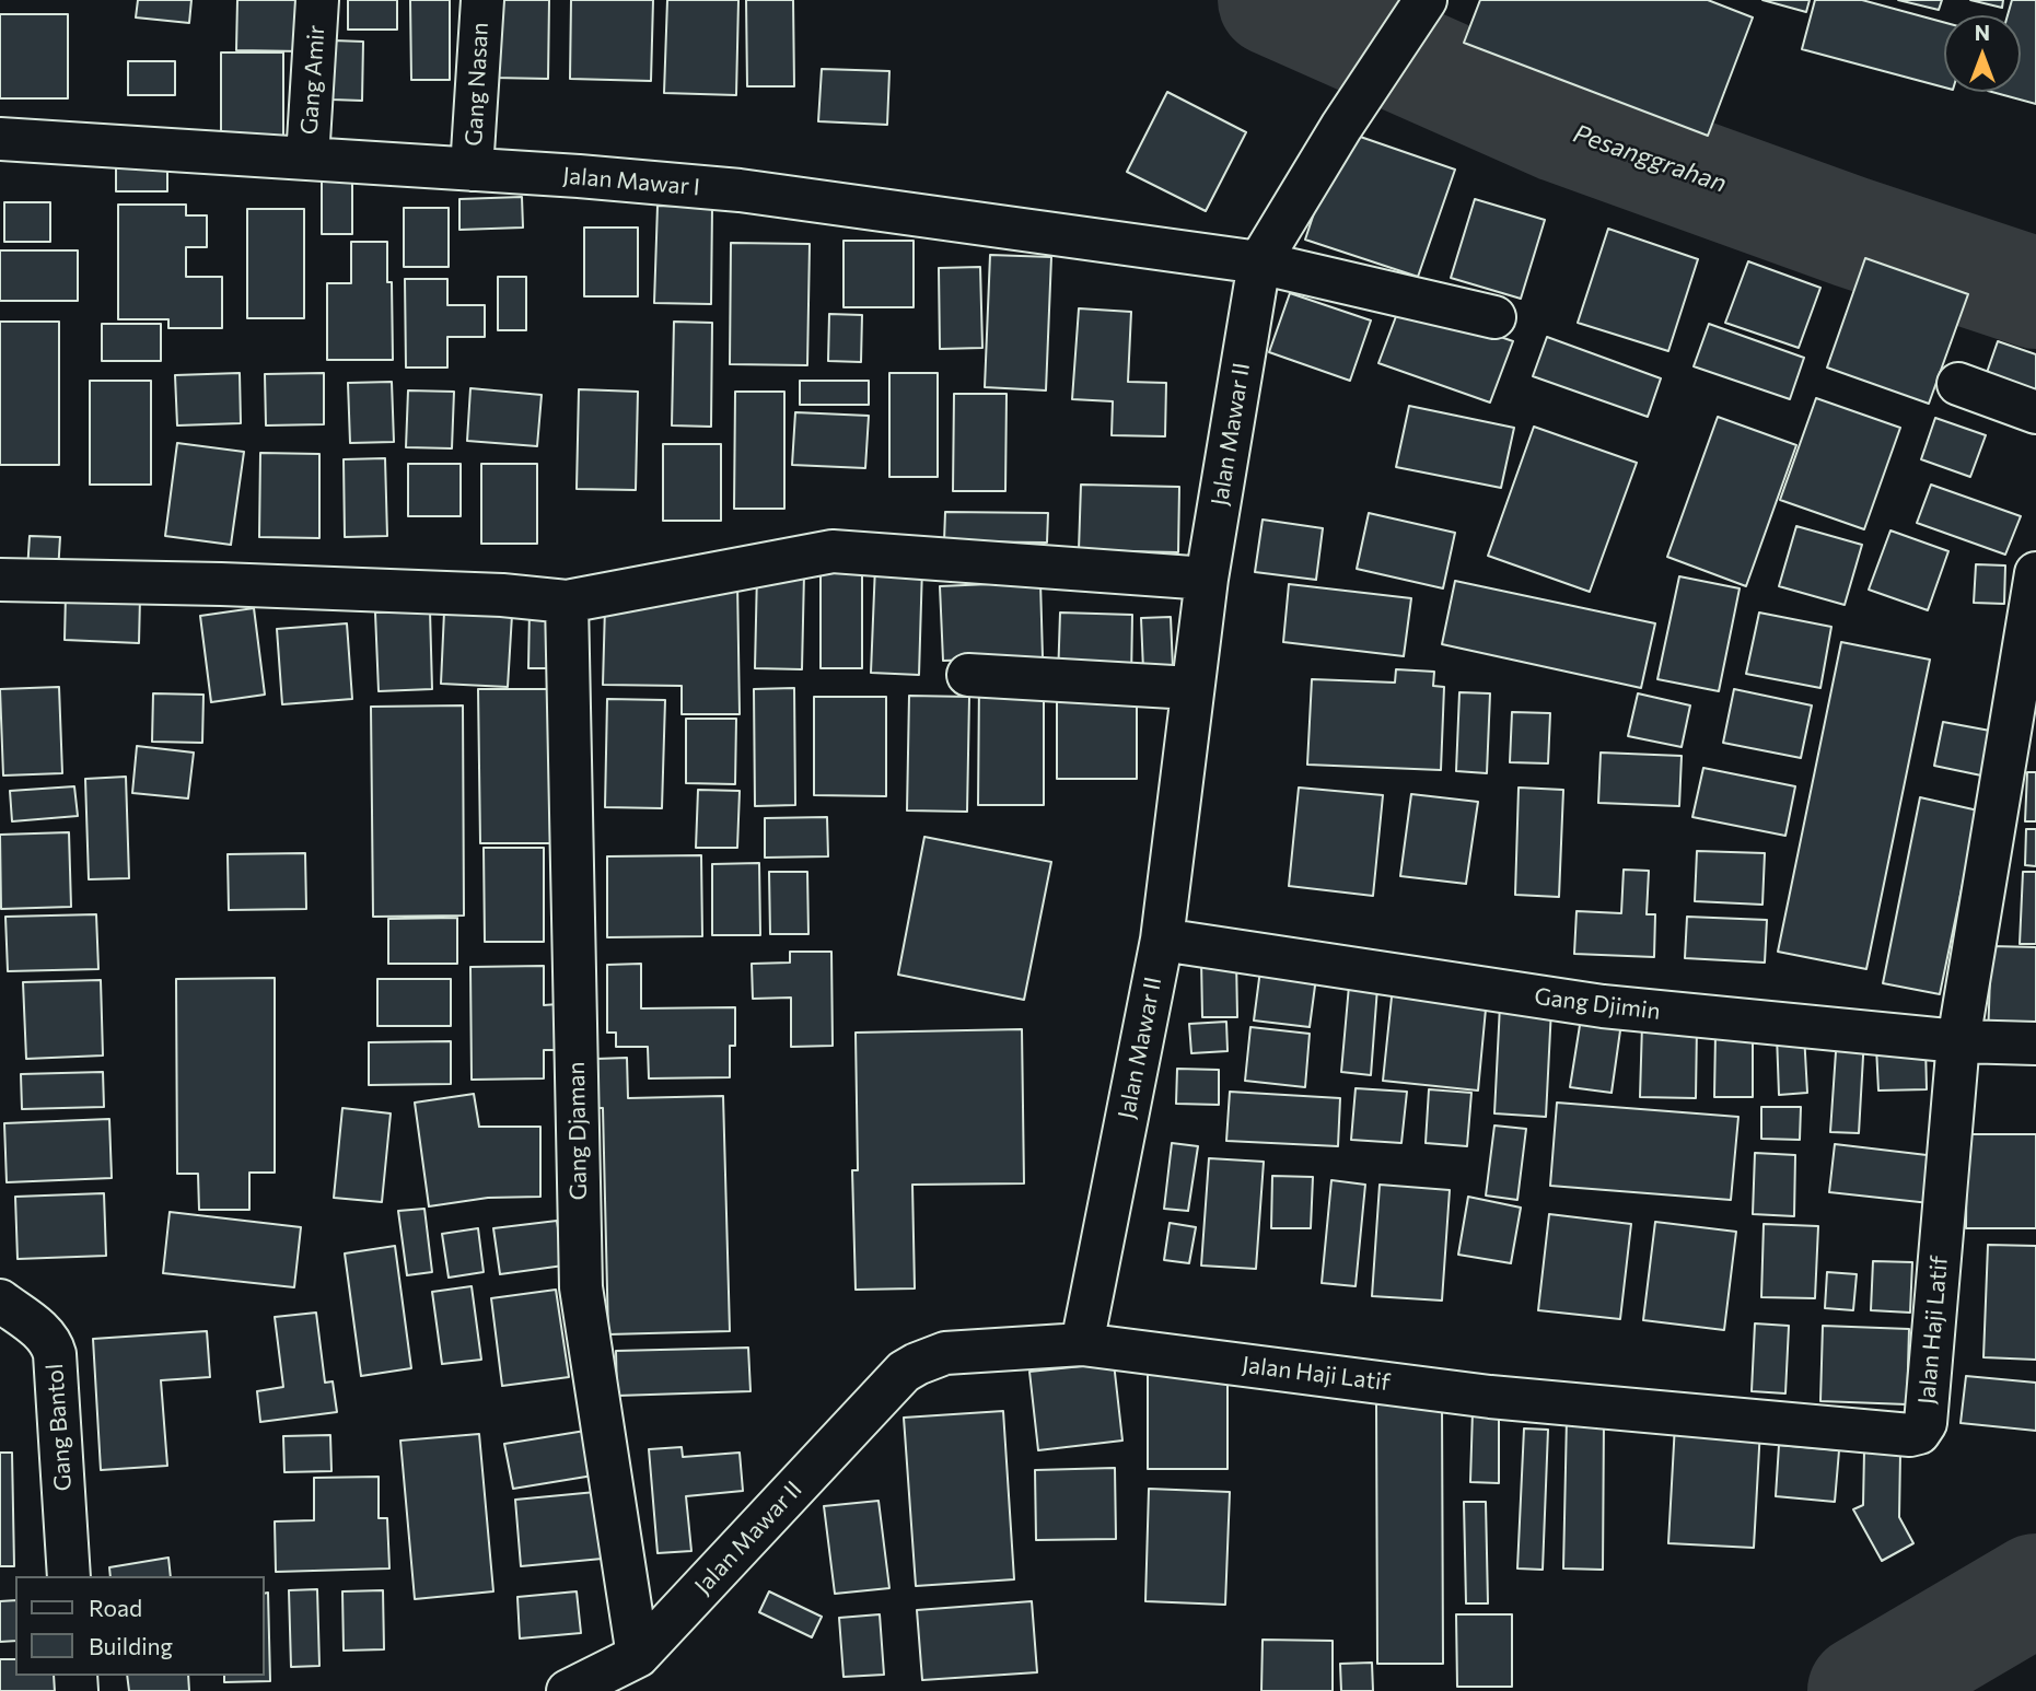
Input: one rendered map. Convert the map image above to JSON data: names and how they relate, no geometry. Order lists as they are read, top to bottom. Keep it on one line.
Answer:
{"streets":{"street":["Gang Amir","Gang Nasan","Jalan Mawar I","Jalan Mawar II","Gang Djimin","Gang Djaman","Jalan Haji Latif","Gang Bantol"]},"crossings":[["Gang Amir","Jalan Mawar I"],["Gang Nasan","Jalan Mawar I"],["Jalan Mawar I","Jalan Mawar II"],["Jalan Mawar II","Gang Djimin"],["Jalan Mawar II","Gang Djaman"],["Jalan Mawar II","Jalan Haji Latif"],["Gang Djimin","Jalan Haji Latif"]],"water":["Pesanggrahan"],"legend":["Road","Building"],"north":"top"}
